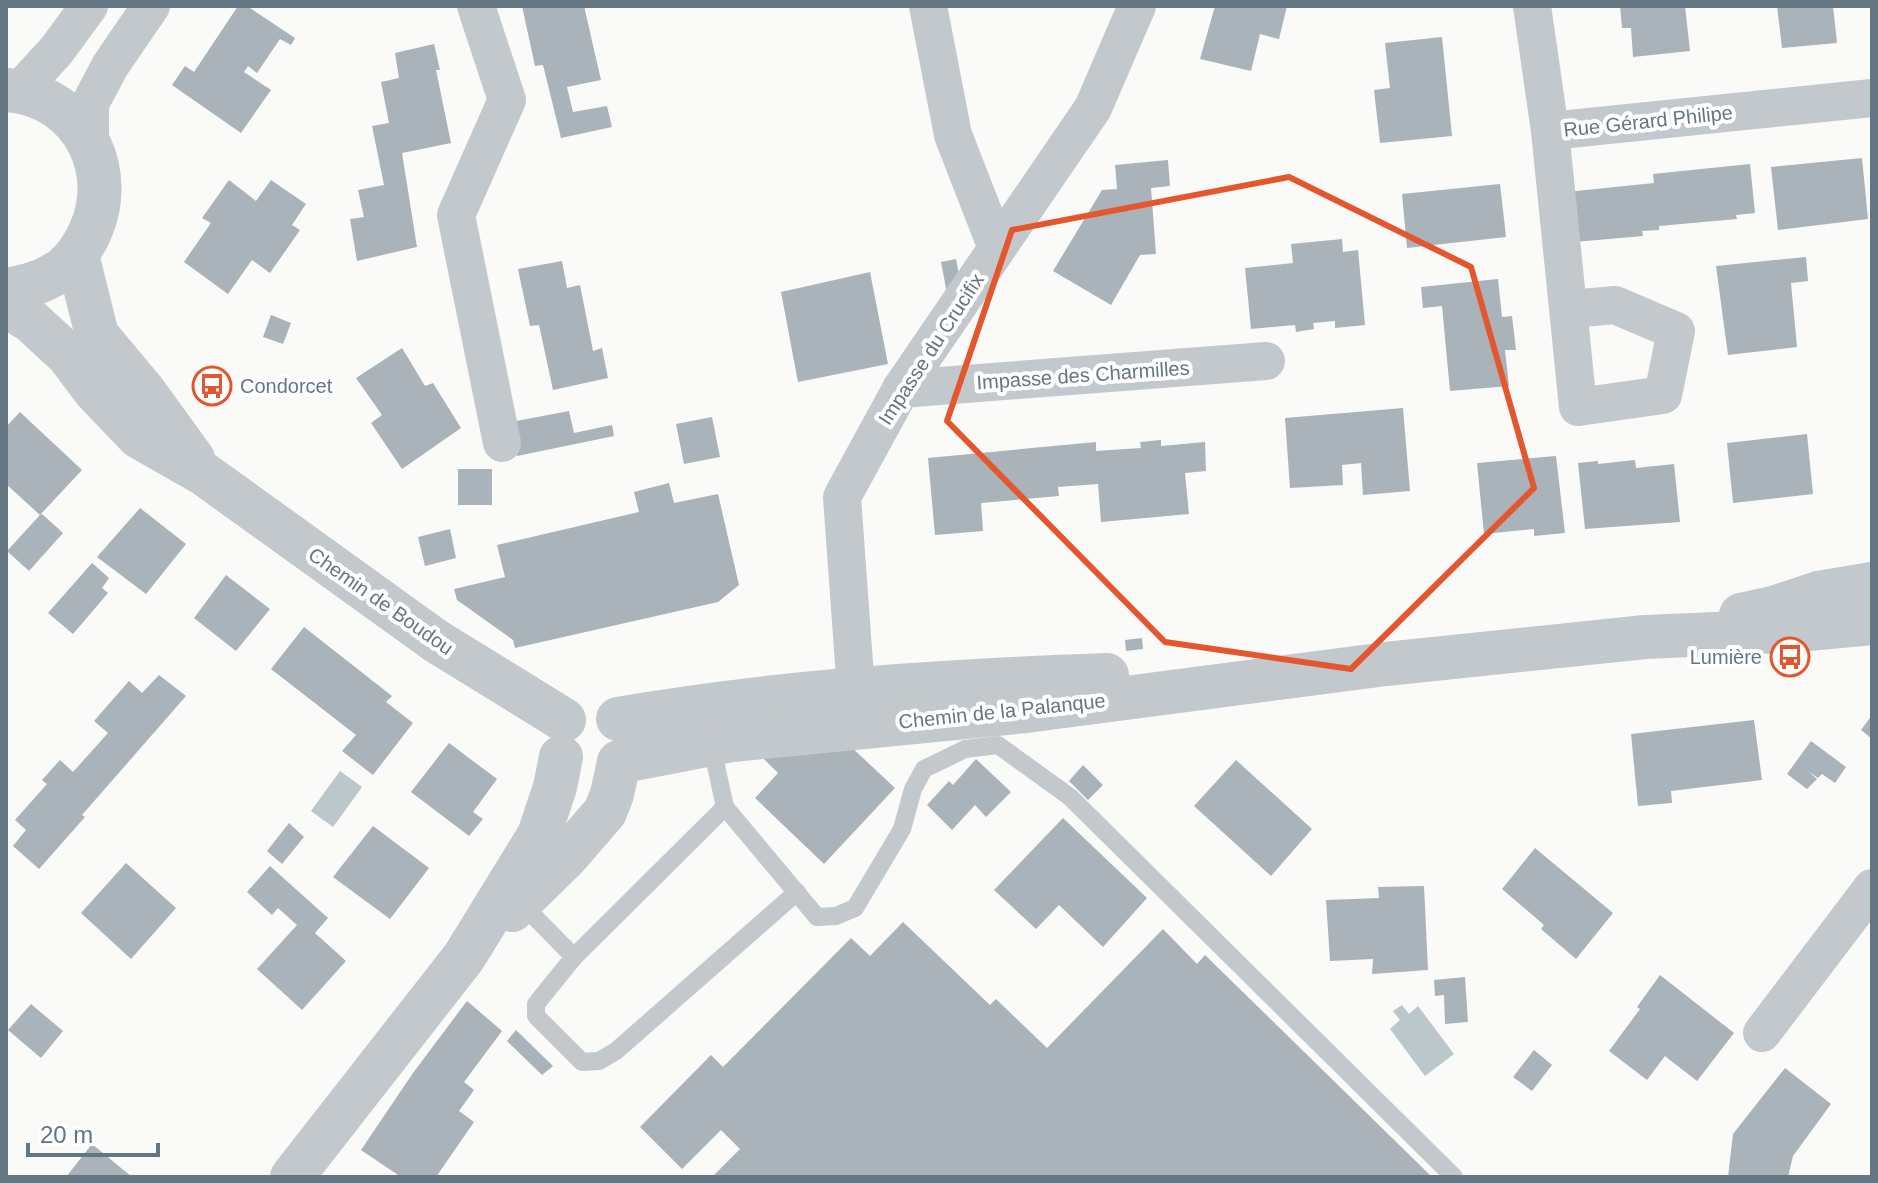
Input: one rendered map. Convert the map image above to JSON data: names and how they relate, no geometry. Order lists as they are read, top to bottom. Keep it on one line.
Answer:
{"streets":{"street":["Rue Gérard Philipe","Impasse du Crucifix","Impasse des Charmilles","Chemin de Boudou","Chemin de la Palanque"]},"crossings":[["Impasse du Crucifix","Impasse des Charmilles"],["Impasse du Crucifix","Chemin de la Palanque"],["Chemin de Boudou","Chemin de la Palanque"]],"places":{"bus stop":["Condorcet","Lumière"]},"scale_bar":"20 m"}
